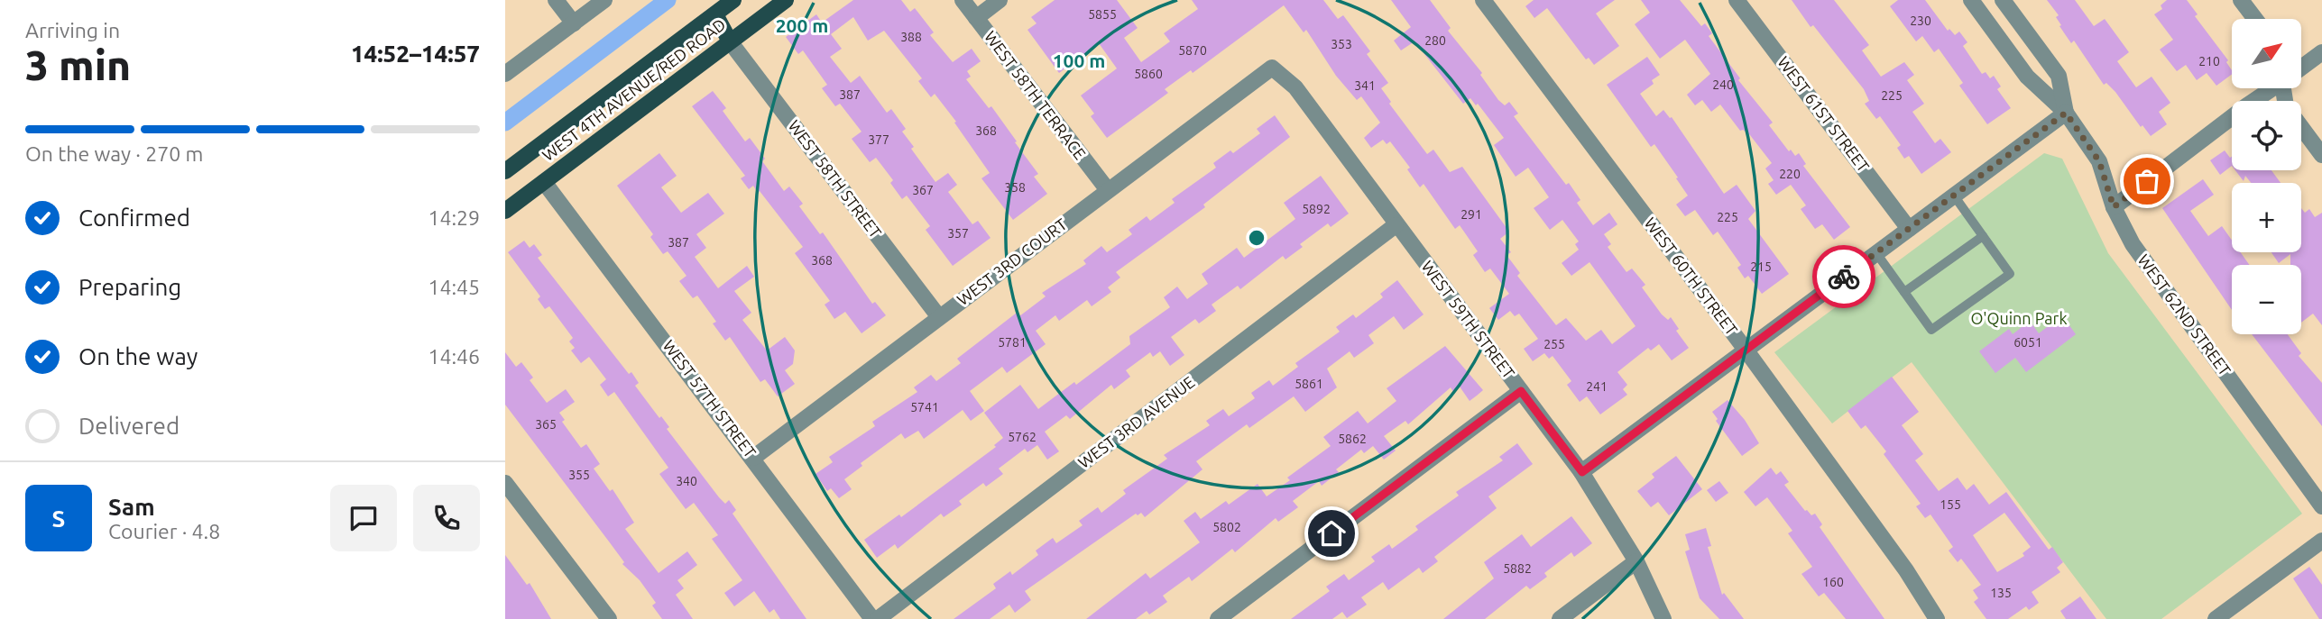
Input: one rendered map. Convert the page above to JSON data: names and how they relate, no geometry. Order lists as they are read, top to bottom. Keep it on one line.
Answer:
{"streets":{"main road":["WEST 4TH AVENUE/RED ROAD"],"street":["WEST 58TH TERRACE","WEST 61ST STREET","WEST 58TH STREET","WEST 3RD COURT","WEST 60TH STREET","WEST 62ND STREET","WEST 59TH STREET","WEST 57TH STREET","WEST 3RD AVENUE"]},"crossings":[["WEST 4TH AVENUE/RED ROAD","WEST 58TH STREET"],["WEST 4TH AVENUE/RED ROAD","WEST 57TH STREET"],["WEST 58TH TERRACE","WEST 3RD COURT"],["WEST 58TH STREET","WEST 3RD COURT"],["WEST 3RD COURT","WEST 59TH STREET"],["WEST 3RD COURT","WEST 57TH STREET"],["WEST 59TH STREET","WEST 3RD AVENUE"]],"parks":["O'Quinn Park"],"house_numbers":["5855","230","388","280","353","5870","210","5860","240","341","387","225","368","377","220","358","367","5892","291","225","357","387","368","215","5781","6051","255","5861","241","5741","365","5762","5862","355","340","155","5802","5882","160","135"],"north":"top right","page":{"heading":["3 min","Arriving in","14:52–14:57"],"panel":["Sam","Courier · 4.8"],"map_buttons":["+","−"],"bar":"On the way · 270 m","list":[["Confirmed","14:29"],["Preparing","14:45"],["On the way","14:46"],"Delivered"],"round":"S"},"rings":["200 m","100 m"]}
